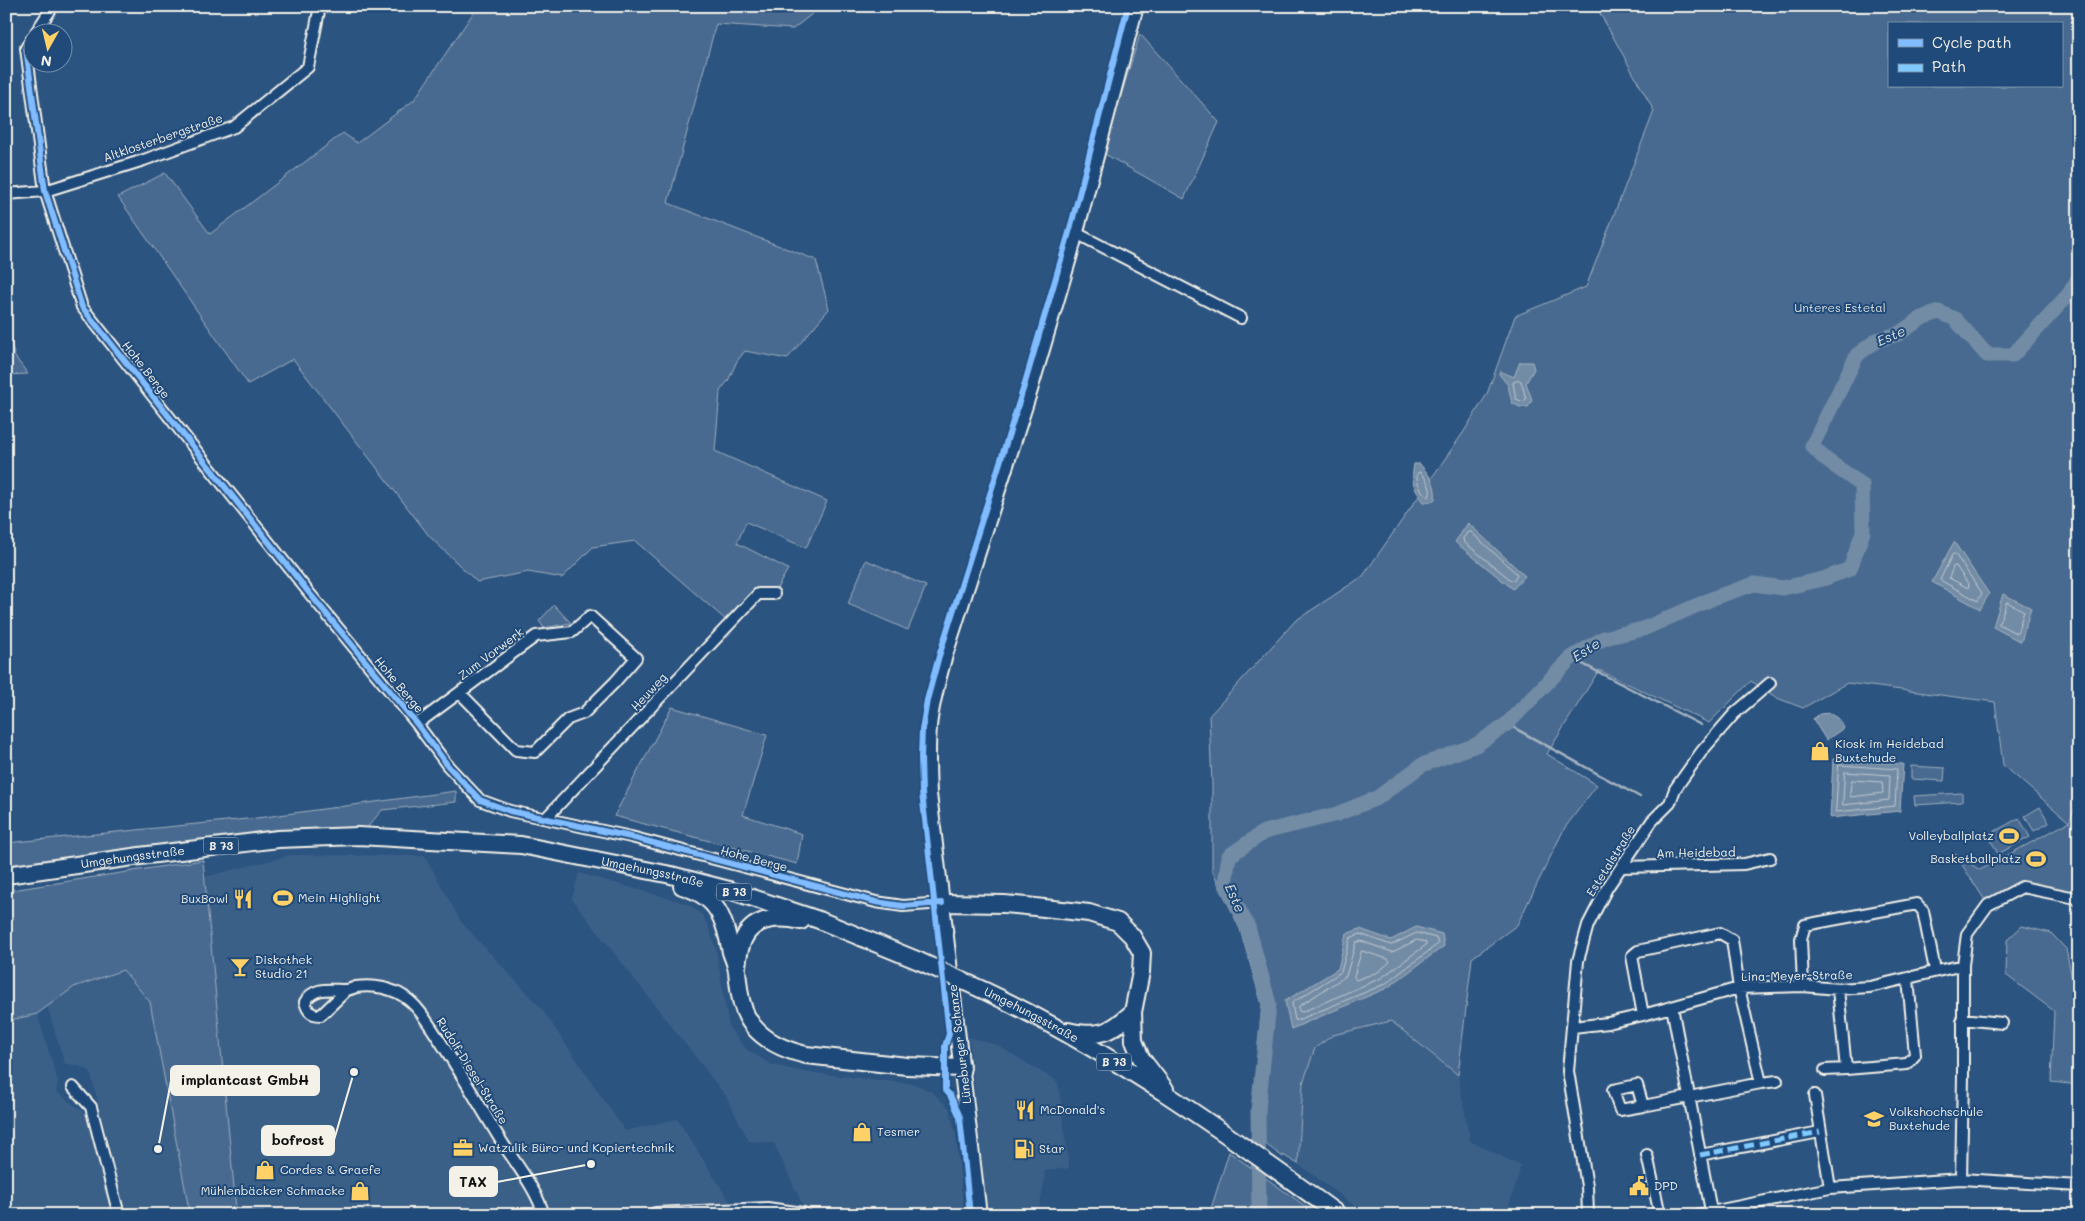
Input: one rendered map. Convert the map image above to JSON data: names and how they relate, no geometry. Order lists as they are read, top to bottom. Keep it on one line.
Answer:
{"streets":{"main road":["B 73","Umgehungsstraße","Lüneburger Schanze"],"street":["Altklosterbergstraße","Hohe Berge","Zum Vorwerk","Heuweg","Am Heidebad","Estetalstraße","Lina-Meyer-Straße","Rudolf-Diesel-Straße"]},"crossings":[["Altklosterbergstraße","Hohe Berge"],["Hohe Berge","Zum Vorwerk"],["Hohe Berge","Heuweg"],["Hohe Berge","Lüneburger Schanze"],["Am Heidebad","Estetalstraße"],["Estetalstraße","Lina-Meyer-Straße"]],"water":["Este"],"parks":["Unteres Estetal"],"places":{"shop":["Kiosk im Heidebad Buxtehude","Tesmer","Cordes & Graefe","Mühlenbäcker Schmacke"],"sports":["Volleyballplatz","Basketballplatz","Mein Highlight"],"restaurant":["BuxBowl","McDonald's"],"bar":["Diskothek Studio 21"],"other":["bofrost","implantcast GmbH","TAX"],"school or university":["Volkshochschule Buxtehude"],"office":["Watzulik Büro- und Kopiertechnik"],"fuel station":["Star"],"public building":["DPD"]},"legend":["Cycle path","Path"],"north":"bottom"}
